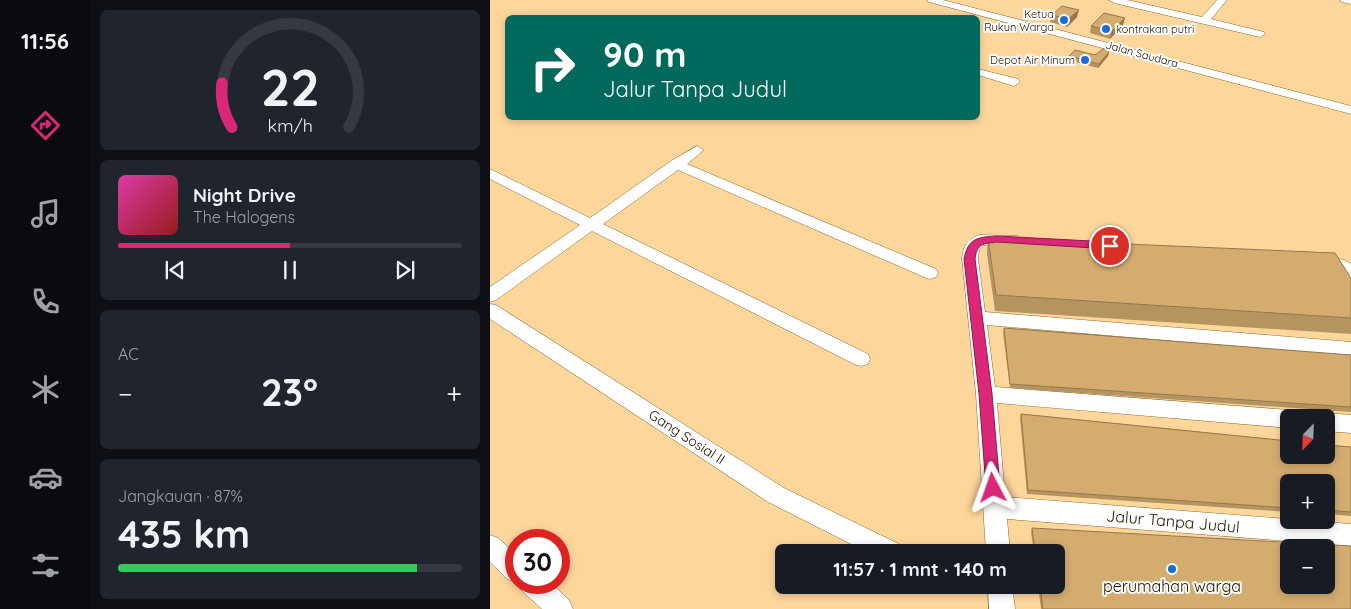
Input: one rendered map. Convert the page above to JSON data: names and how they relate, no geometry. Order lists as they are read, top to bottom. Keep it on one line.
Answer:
{"streets":{"street":["Jalan Saudara","Gang Sosial II","Jalur Tanpa Judul"]},"places":["Ketua Rukun Warga","kontrakan putri","Depot Air Minum","perumahan warga"],"north":"bottom left","page":{"tabs":"11:56","turn":["90 m","Jalur Tanpa Judul"],"song":["Night Drive","The Halogens"],"tile":["AC",["Jangkauan · 87%","435 km"]],"heat":["−","23°","+"],"map_buttons":["+","−"],"limit":"30","trip":"11:57 · 1 mnt · 140 m","gauge":["22","km/h"]}}
